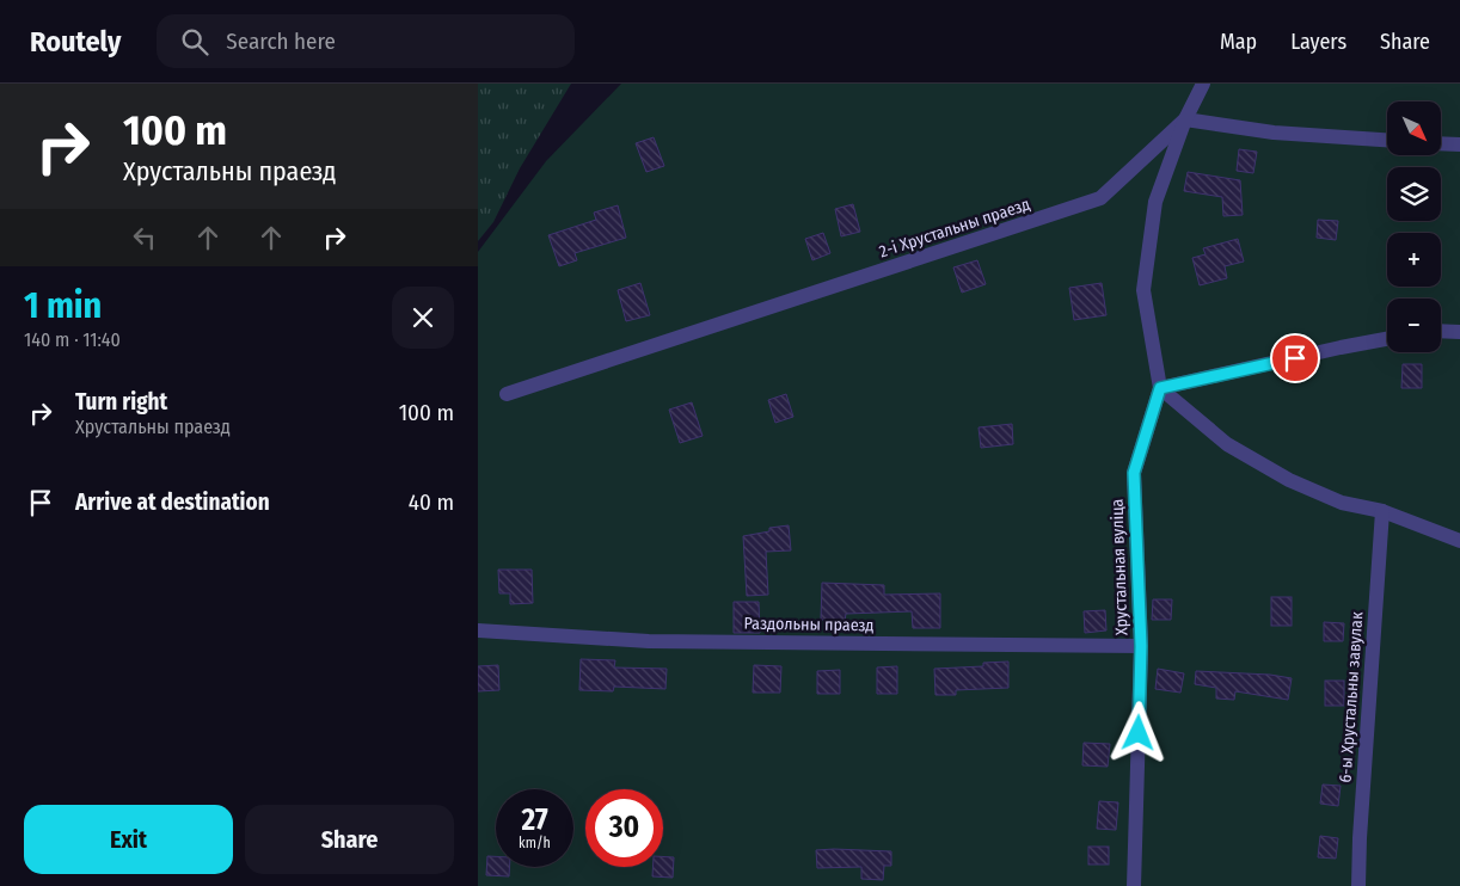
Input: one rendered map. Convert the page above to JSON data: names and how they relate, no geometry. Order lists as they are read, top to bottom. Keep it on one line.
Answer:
{"streets":{"street":["2-і Хрустальны праезд","Хрустальная вуліца","Раздольны праезд","6-ы Хрустальны завулак"]},"crossings":[["2-і Хрустальны праезд","Хрустальная вуліца"],["Хрустальная вуліца","Раздольны праезд"]],"north":"bottom right","page":{"header":"Routely","search":"Search here","nav":["Map","Layers","Share"],"turn":["100 m","Хрустальны праезд"],"map_buttons":["+","−"],"heading":["1 min","140 m · 11:40"],"list":[{"name":"Turn right","note":"Хрустальны праезд","value":"100 m"},{"name":"Arrive at destination","value":"40 m"}],"speed":"27 km/h","limit":"30","buttons":["Exit","Share"]}}
